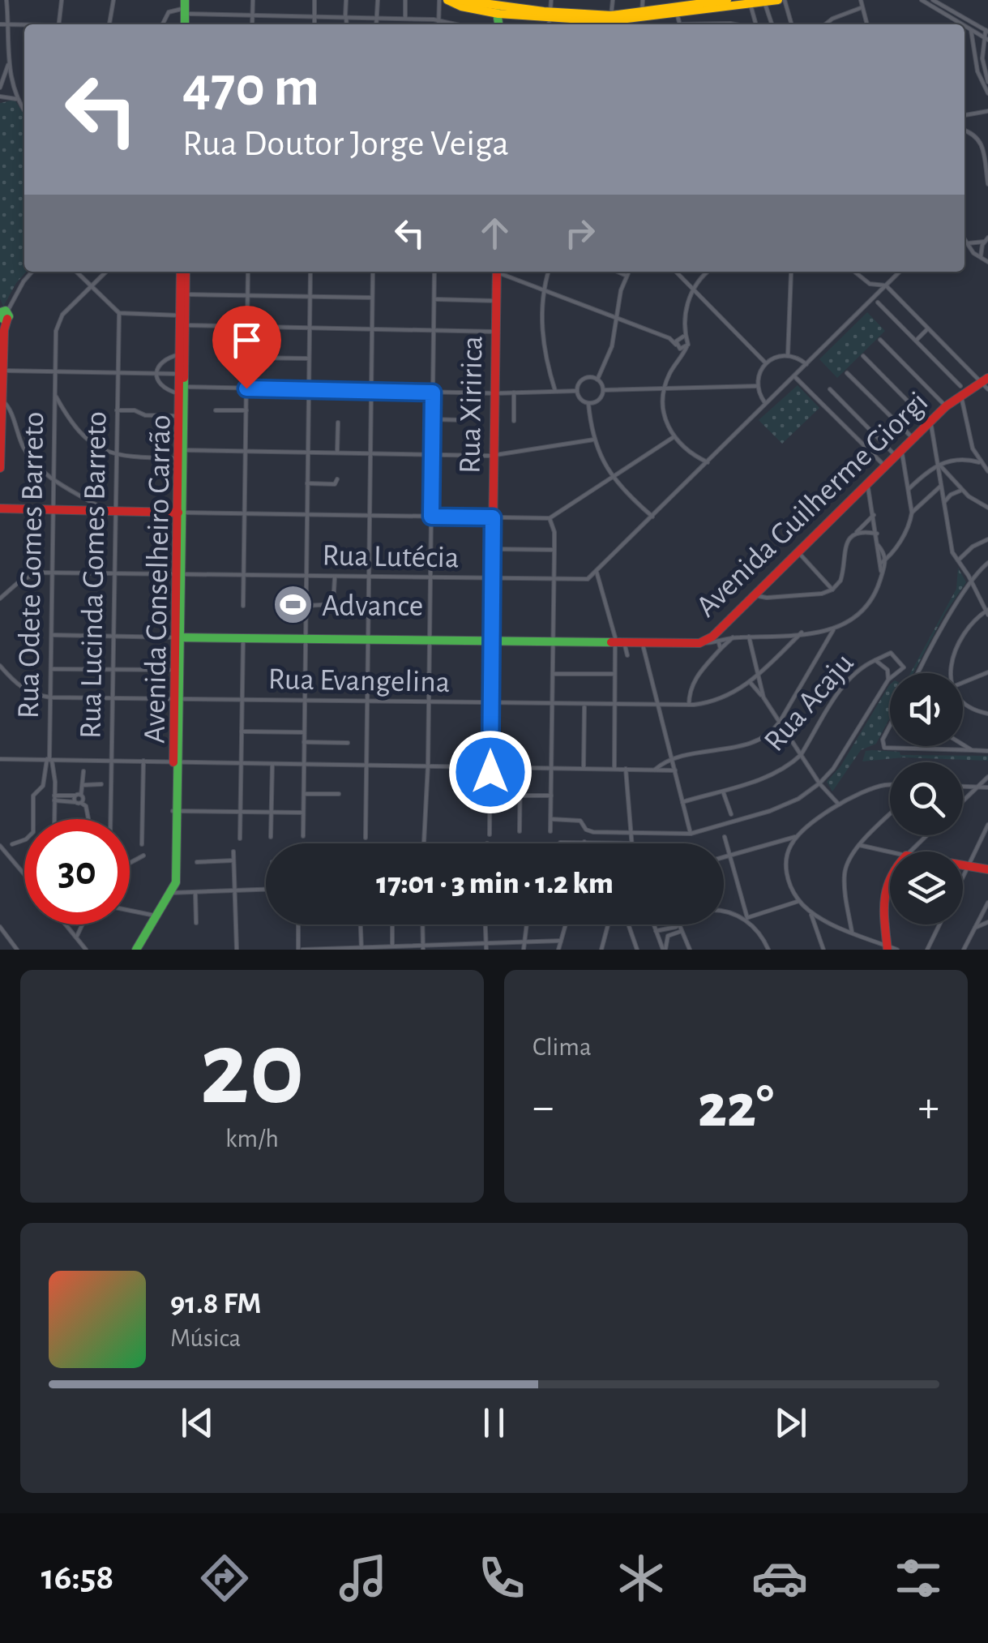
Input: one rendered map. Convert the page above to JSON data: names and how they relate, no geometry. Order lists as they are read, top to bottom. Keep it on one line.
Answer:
{"streets":{"street":["Rua Xiririca","Avenida Guilherme Giorgi","Rua Lutécia","Rua Odete Gomes Barreto","Rua Lucinda Gomes Barreto","Avenida Conselheiro Carrão","Rua Evangelina","Rua Acaju"]},"crossings":[["Rua Xiririca","Avenida Guilherme Giorgi"],["Rua Xiririca","Rua Lutécia"],["Rua Xiririca","Rua Evangelina"],["Avenida Guilherme Giorgi","Avenida Conselheiro Carrão"],["Rua Lutécia","Rua Odete Gomes Barreto"],["Rua Lutécia","Rua Lucinda Gomes Barreto"],["Rua Lutécia","Avenida Conselheiro Carrão"],["Rua Odete Gomes Barreto","Rua Evangelina"],["Rua Lucinda Gomes Barreto","Rua Evangelina"],["Avenida Conselheiro Carrão","Rua Evangelina"]],"places":{"sports":["Advance"]},"page":{"turn":["470 m","Rua Doutor Jorge Veiga"],"limit":"30","trip":"17:01 · 3 min · 1.2 km","tile":[["20","km/h"],"Clima"],"heat":["−","22°","+"],"song":["91.8 FM","Música"],"tabs":"16:58"}}
